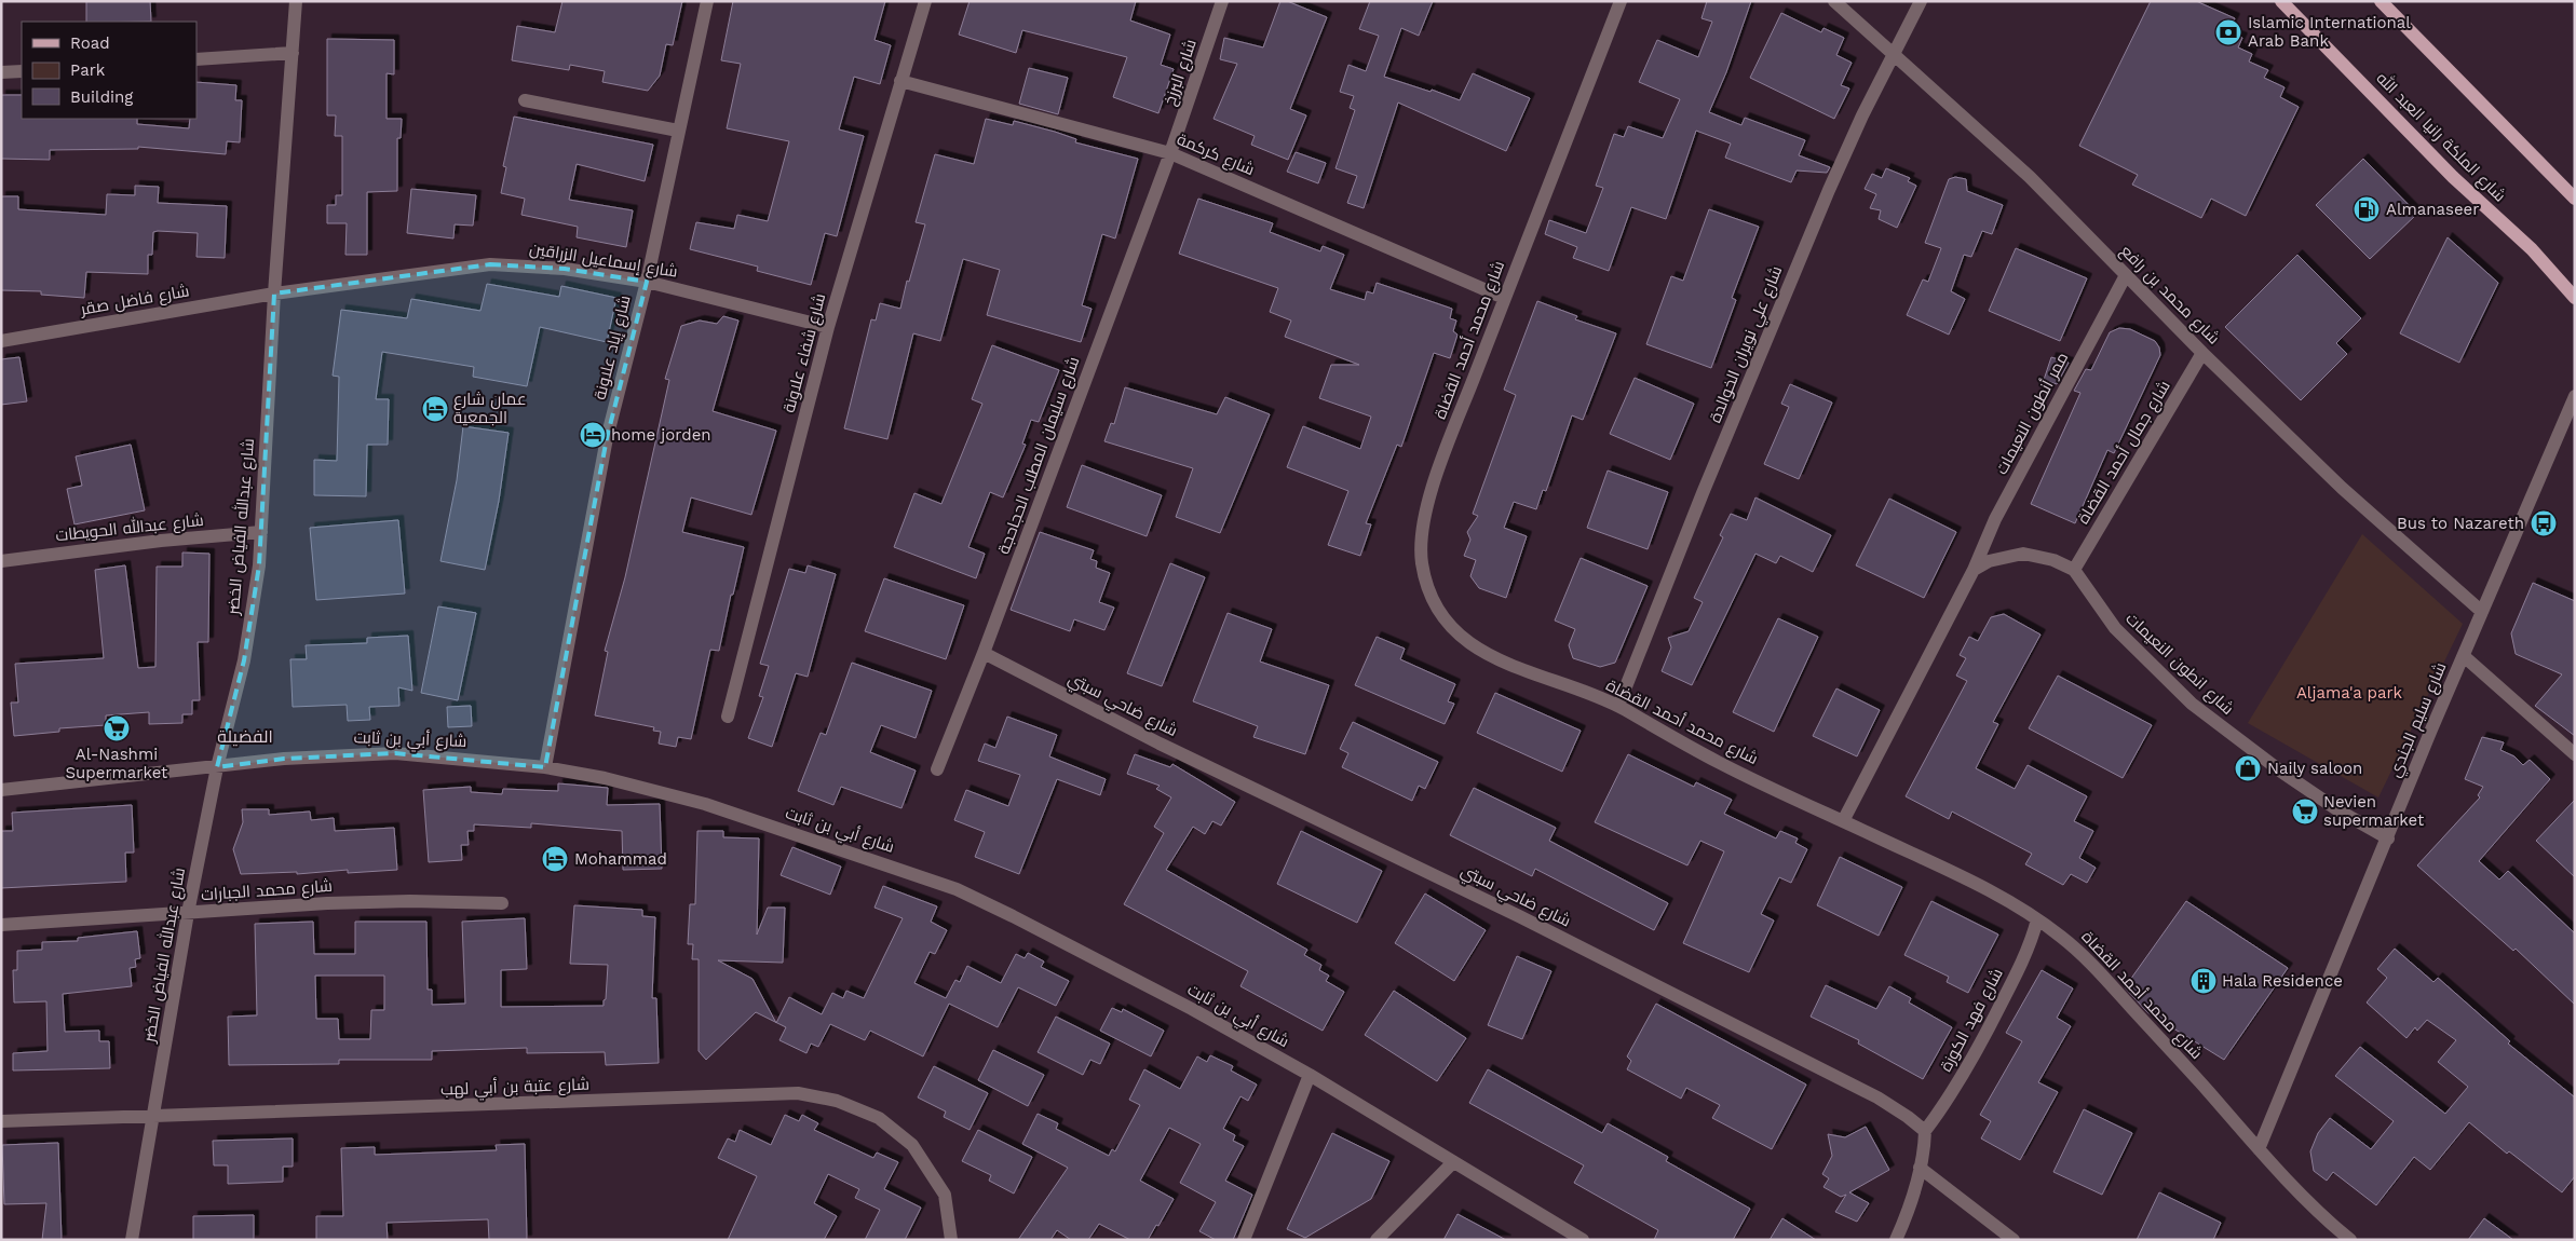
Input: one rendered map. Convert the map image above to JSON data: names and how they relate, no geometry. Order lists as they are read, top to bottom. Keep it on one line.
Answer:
{"streets":{"main road":["شارع الملكة رانيا العبد الله"],"street":["شارع البرزخ","شارع كركمة","شارع إسماعيل الزراقين","شارع محمد بن رافع","شارع فاضل صقر","شارع محمد أحمد القضاة","شارع علي نويران الخوالدة","شارع إياد علاونة","شارع شفاء علاونة","ممر أنطون النعيمات","شارع جمال أحمد القضاة","شارع سليمان المطلب الحجاحجة","شارع عبدالله الفياض الخضر","شارع عبدالله الحويطات","شارع انطون النعيمات","شارع ضاحي سبتي","شارع سليم الجندي","شارع أبي بن ثابت","شارع محمد الجبارات","شارع فهد الكوزة","شارع عتبة بن أبي لهب"]},"crossings":[["شارع البرزخ","شارع كركمة"],["شارع البرزخ","شارع سليمان المطلب الحجاحجة"],["شارع كركمة","شارع محمد أحمد القضاة"],["شارع كركمة","شارع شفاء علاونة"],["شارع كركمة","شارع سليمان المطلب الحجاحجة"],["شارع إسماعيل الزراقين","شارع فاضل صقر"],["شارع إسماعيل الزراقين","شارع إياد علاونة"],["شارع إسماعيل الزراقين","شارع شفاء علاونة"],["شارع إسماعيل الزراقين","شارع عبدالله الفياض الخضر"],["شارع محمد بن رافع","شارع علي نويران الخوالدة"],["شارع محمد بن رافع","ممر أنطون النعيمات"],["شارع محمد بن رافع","شارع جمال أحمد القضاة"],["شارع محمد بن رافع","شارع سليم الجندي"],["شارع فاضل صقر","شارع عبدالله الفياض الخضر"],["شارع محمد أحمد القضاة","شارع علي نويران الخوالدة"],["شارع محمد أحمد القضاة","شارع سليم الجندي"],["شارع محمد أحمد القضاة","شارع فهد الكوزة"],["شارع إياد علاونة","شارع أبي بن ثابت"],["شارع جمال أحمد القضاة","شارع انطون النعيمات"],["شارع سليمان المطلب الحجاحجة","شارع ضاحي سبتي"],["شارع عبدالله الفياض الخضر","شارع عبدالله الحويطات"],["شارع عبدالله الفياض الخضر","شارع أبي بن ثابت"],["شارع عبدالله الفياض الخضر","شارع محمد الجبارات"],["شارع عبدالله الفياض الخضر","شارع عتبة بن أبي لهب"],["شارع انطون النعيمات","شارع سليم الجندي"],["شارع ضاحي سبتي","شارع فهد الكوزة"]],"districts":["الفضيلة"],"parks":["Aljama'a park"],"places":{"bank":["Islamic International Arab Bank"],"fuel station":["Almanaseer"],"hotel":["عمان شارع الجمعية","home jorden","Mohammad"],"bus stop":["Bus to Nazareth"],"supermarket":["Al-Nashmi Supermarket","Nevien supermarket"],"shop":["Naily saloon"],"building":["Hala Residence"]},"legend":["Road","Park","Building"]}
